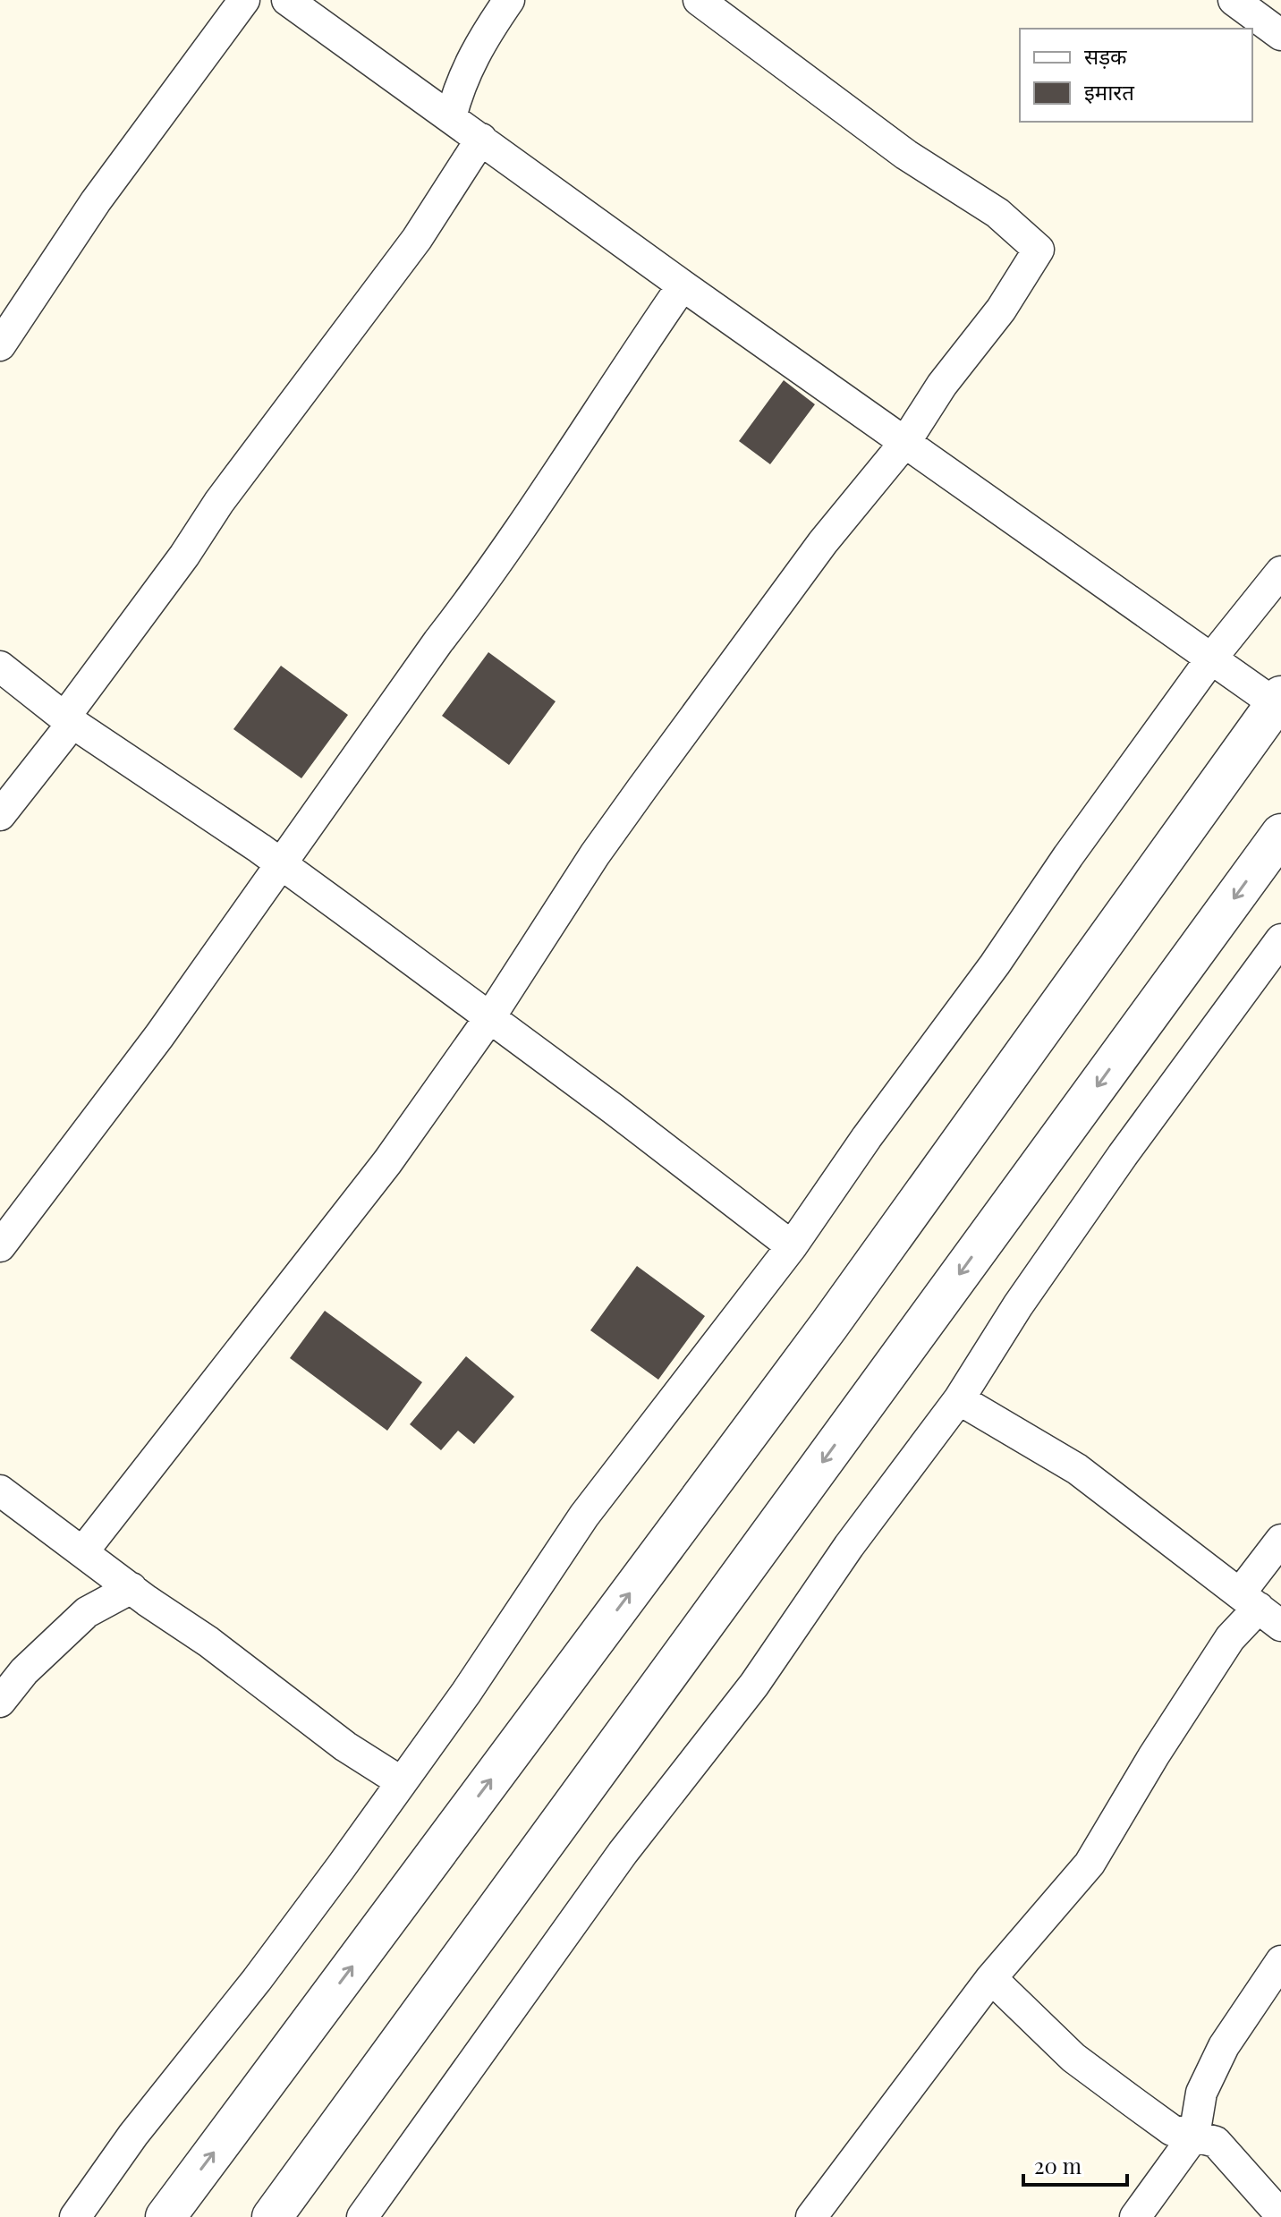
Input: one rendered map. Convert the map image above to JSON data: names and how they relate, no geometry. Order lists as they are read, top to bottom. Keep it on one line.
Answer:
{"legend":["सड़क","इमारत"],"scale_bar":"20 m"}
